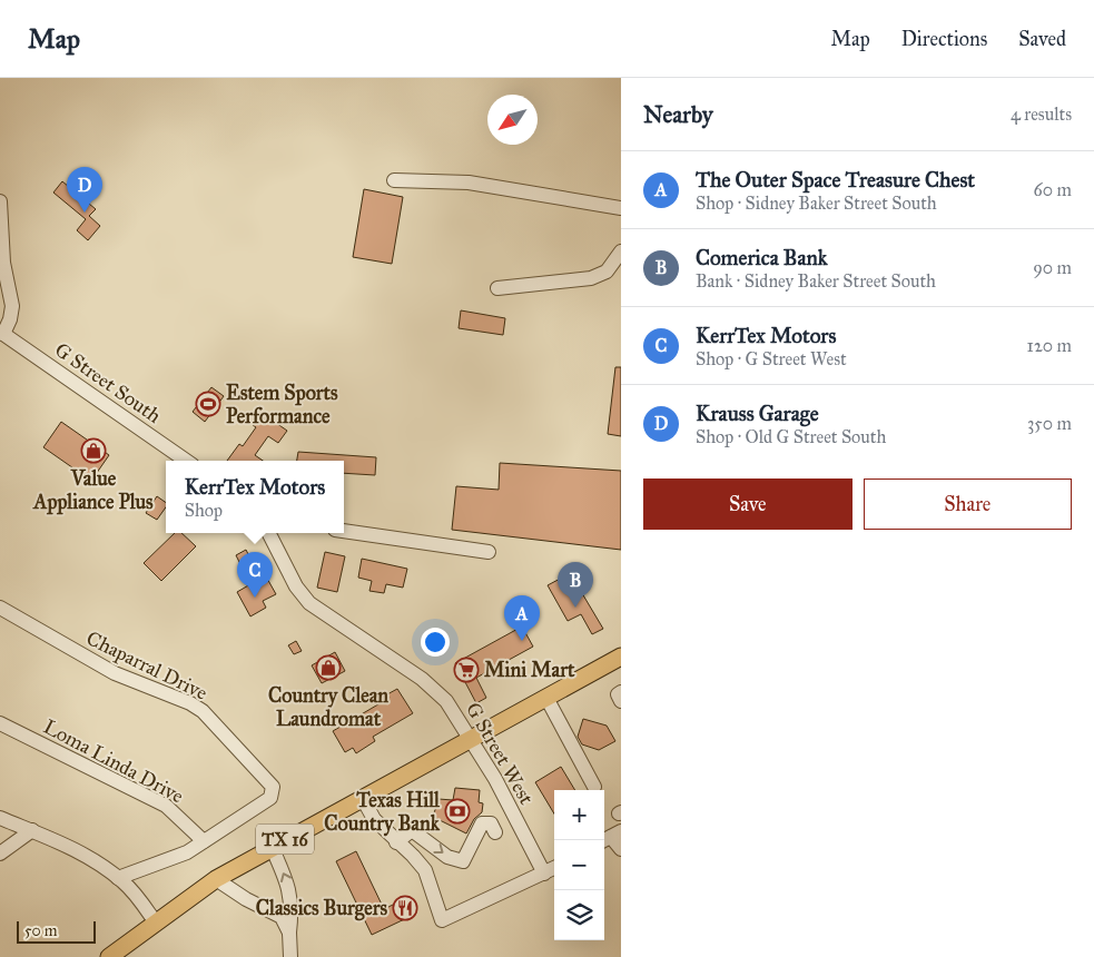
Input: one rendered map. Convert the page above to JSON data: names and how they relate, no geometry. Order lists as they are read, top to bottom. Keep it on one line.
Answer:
{"streets":{"main road":["TX 16"],"street":["G Street South","Chaparral Drive","G Street West","Loma Linda Drive"]},"crossings":[["Chaparral Drive","Loma Linda Drive"],["G Street West","TX 16"]],"places":{"sports":["Estem Sports Performance"],"shop":["Value Appliance Plus","Country Clean Laundromat"],"supermarket":["Mini Mart"],"bank":["Texas Hill Country Bank"],"restaurant":["Classics Burgers"]},"scale_bar":"50 m","north":"bottom left","page":{"header":"Map","nav":["Map","Directions","Saved"],"heading":["Nearby","4 results"],"list":[{"mark":"A","name":"The Outer Space Treasure Chest","note":"Shop · Sidney Baker Street South","value":"60 m"},{"mark":"B","name":"Comerica Bank","note":"Bank · Sidney Baker Street South","value":"90 m"},{"mark":"C","name":"KerrTex Motors","note":"Shop · G Street West","value":"120 m"},{"mark":"D","name":"Krauss Garage","note":"Shop · Old G Street South","value":"350 m"}],"pins":["D","C","B","A"],"popup":["KerrTex Motors","Shop"],"buttons":["Save","Share"],"map_buttons":["+","−"],"scale":"50 m"}}
